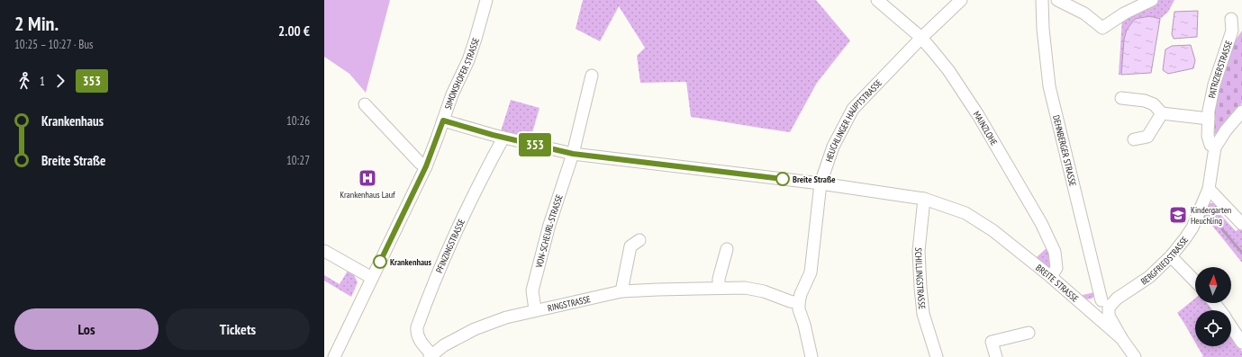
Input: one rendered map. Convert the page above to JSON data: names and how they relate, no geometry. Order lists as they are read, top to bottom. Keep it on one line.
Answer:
{"streets":{"street":["PATRIZIERSTRASSE","SIMONSHOFER STRASSE","HEUCHLINGER HAUPTSTRASSE","MAINZLOHE","DEHNBERGER STRASSE","VON-SCHEURL-STRASSE","PFINZINGSTRASSE","BERGFRIEDSTRASSE","SCHILLINGSTRASSE","BREITE STRASSE","RINGSTRASSE"]},"crossings":[["PATRIZIERSTRASSE","BERGFRIEDSTRASSE"],["SIMONSHOFER STRASSE","BREITE STRASSE"],["HEUCHLINGER HAUPTSTRASSE","MAINZLOHE"],["HEUCHLINGER HAUPTSTRASSE","BREITE STRASSE"],["HEUCHLINGER HAUPTSTRASSE","RINGSTRASSE"],["MAINZLOHE","BREITE STRASSE"],["DEHNBERGER STRASSE","BERGFRIEDSTRASSE"],["VON-SCHEURL-STRASSE","BREITE STRASSE"],["VON-SCHEURL-STRASSE","RINGSTRASSE"],["PFINZINGSTRASSE","BREITE STRASSE"],["PFINZINGSTRASSE","RINGSTRASSE"],["SCHILLINGSTRASSE","BREITE STRASSE"]],"places":{"hospital":["Krankenhaus Lauf"],"other":["Breite Straße","Krankenhaus"],"school or university":["Kindergarten Heuchling"]},"lines":["bus line 353"],"north":"top","page":{"heading":["2 Min.","10:25 – 10:27 · Bus","2.00 €"],"on_map":"353","legs":["1","353"],"list":[{"name":"Krankenhaus","value":"10:26"},{"name":"Breite Straße","value":"10:27"}],"buttons":["Los","Tickets"]}}
